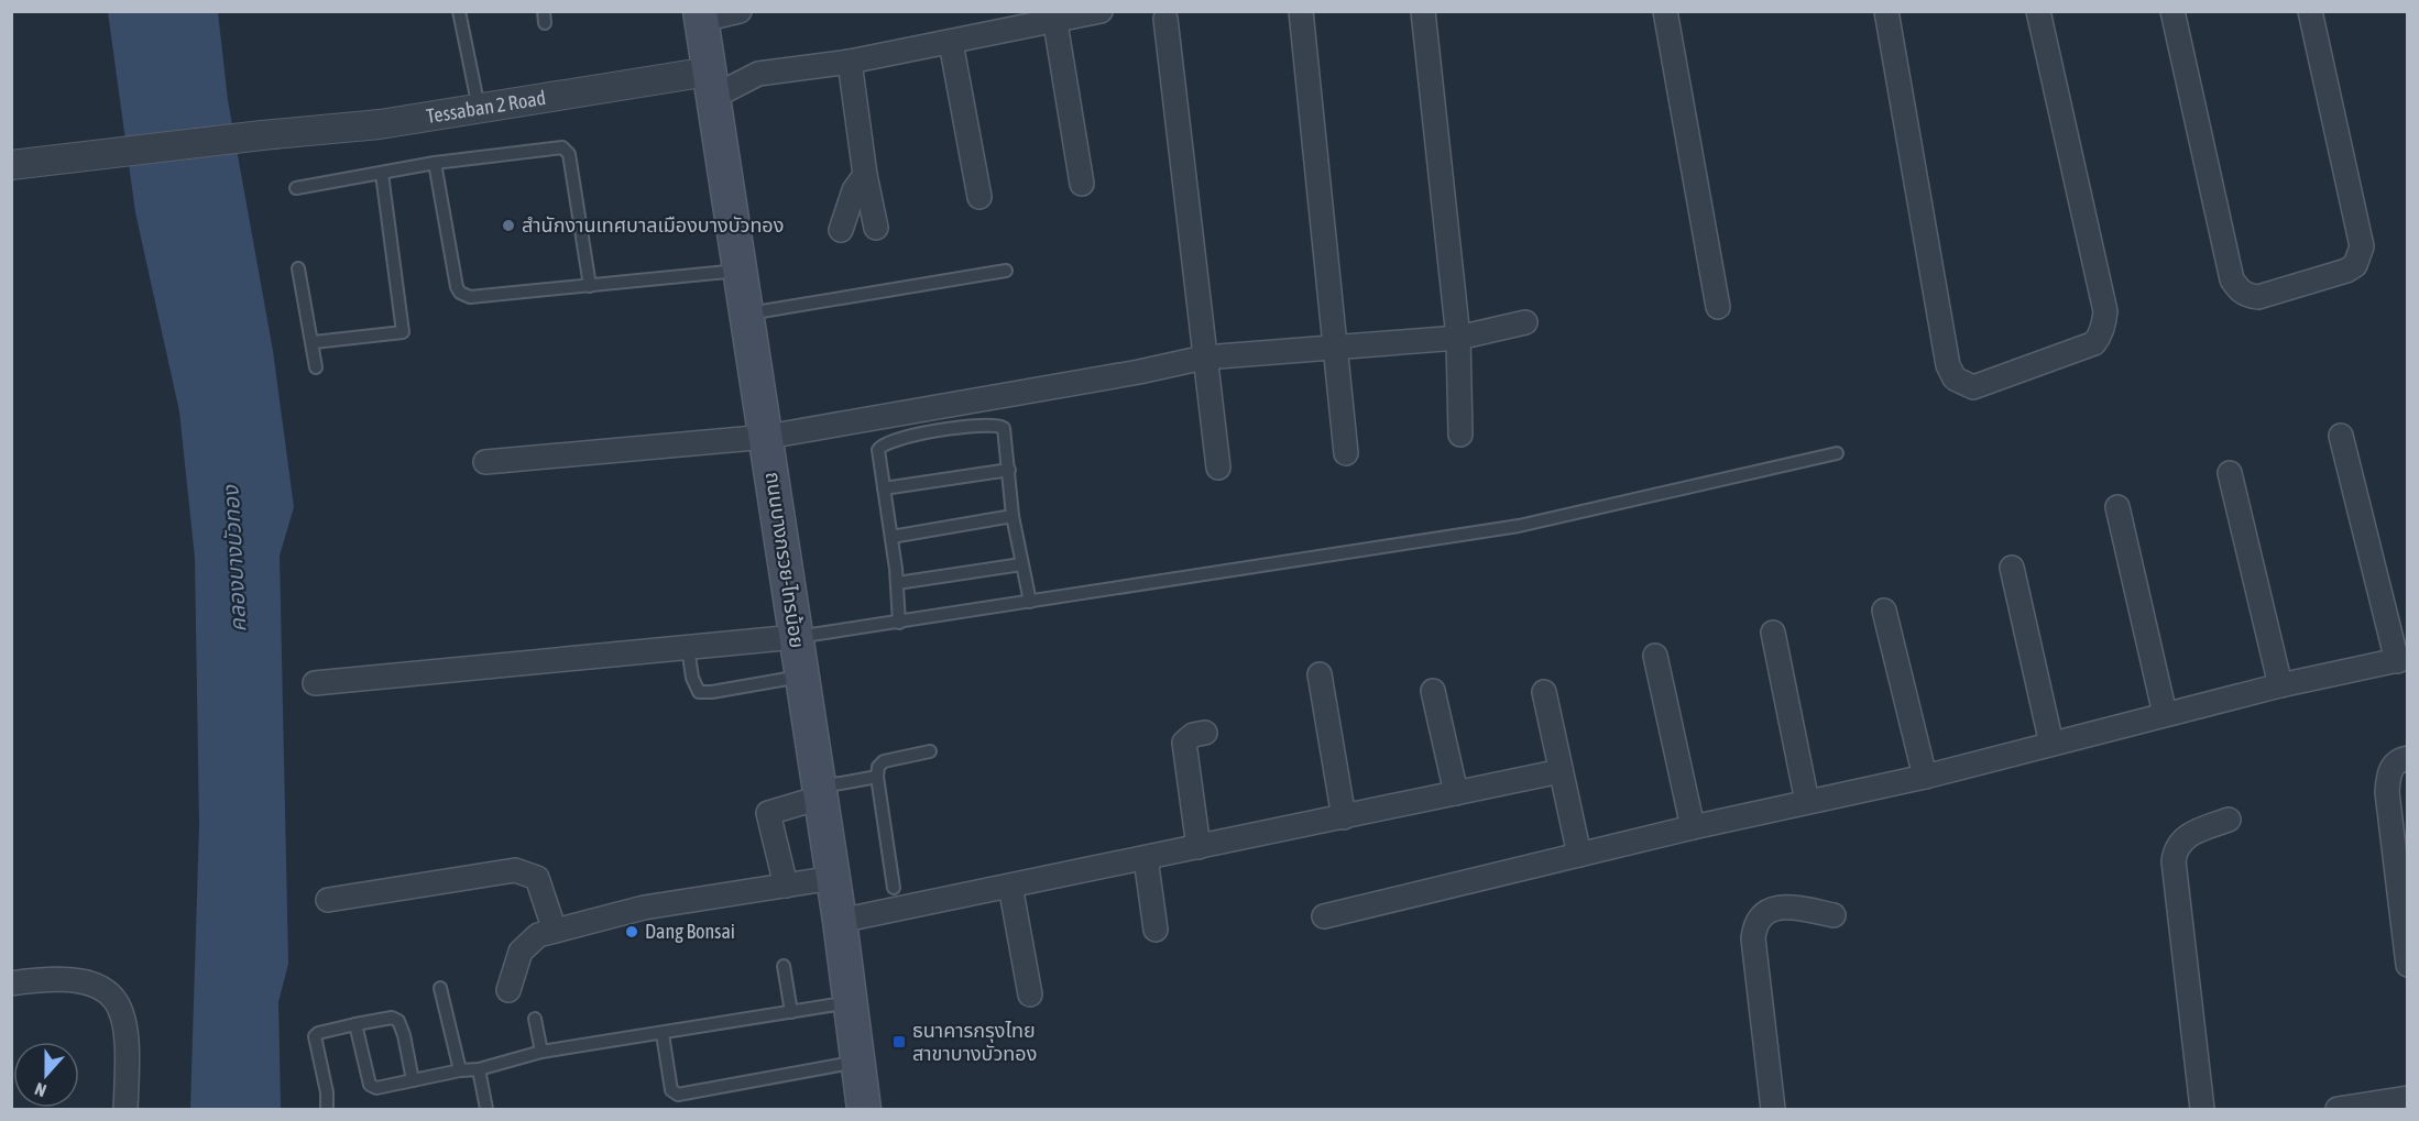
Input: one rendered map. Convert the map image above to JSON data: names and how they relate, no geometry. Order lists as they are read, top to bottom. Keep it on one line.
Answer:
{"streets":{"main road":["ถนนบางกรวย-ไทรน้อย"],"street":["Tessaban 2 Road"]},"crossings":[["Tessaban 2 Road","ถนนบางกรวย-ไทรน้อย"]],"water":["คลองบางบัวทอง"],"places":{"other":["สำนักงานเทศบาลเมืองบางบัวทอง","Dang Bonsai"],"transit":["ธนาคารกรุงไทย สาขาบางบัวทอง"]},"north":"bottom"}
